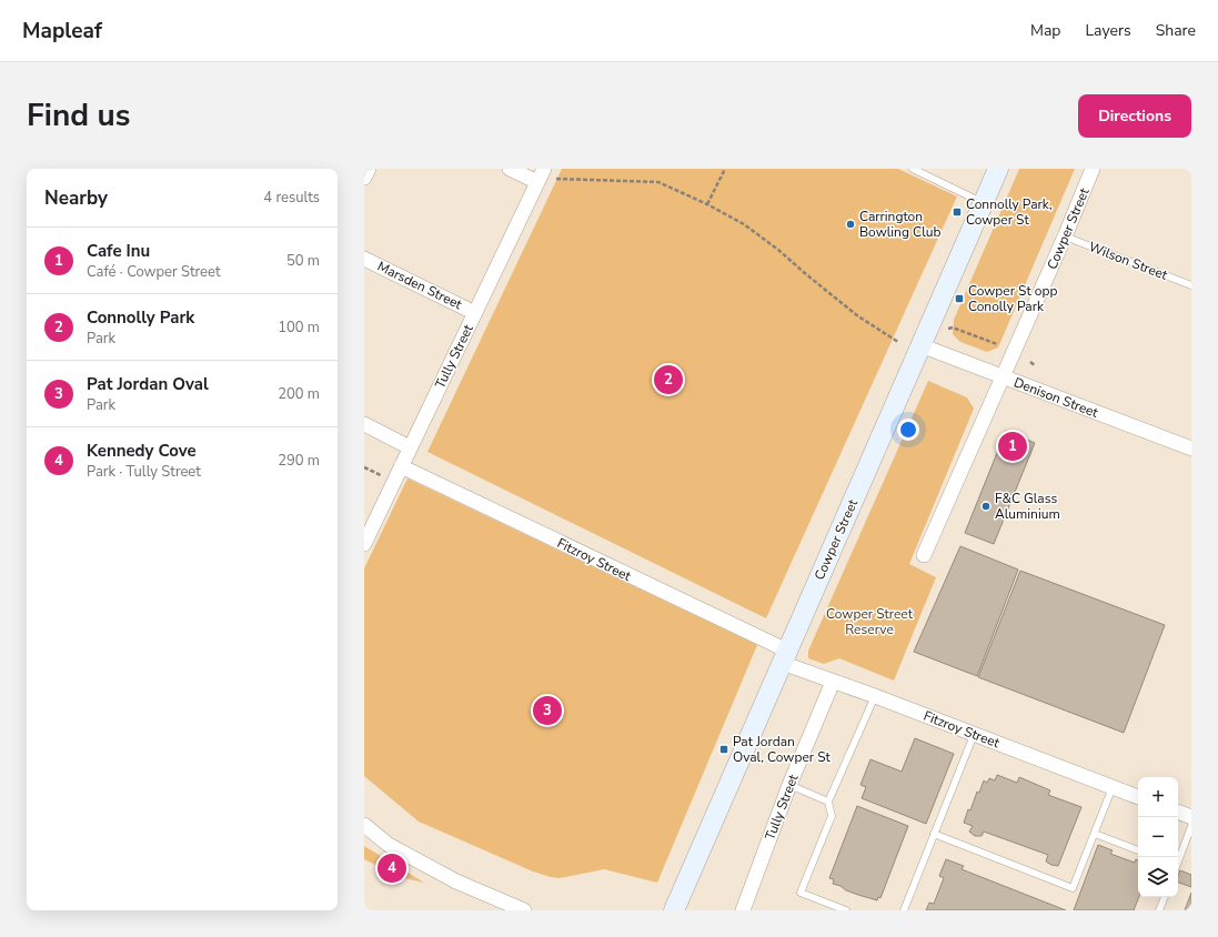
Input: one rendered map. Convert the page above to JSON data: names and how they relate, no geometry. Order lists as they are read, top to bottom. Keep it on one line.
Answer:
{"streets":{"main road":["Cowper Street"],"street":["Marsden Street","Tully Street","Denison Street","Fitzroy Street"],"lane":["Wilson Street"]},"crossings":[["Cowper Street","Wilson Street"],["Cowper Street","Denison Street"],["Cowper Street","Fitzroy Street"],["Marsden Street","Tully Street"],["Tully Street","Fitzroy Street"]],"parks":["Cowper Street Reserve"],"places":{"transit":["Connolly Park, Cowper St","Cowper St opp Conolly Park","Pat Jordan Oval, Cowper St"],"other":["Carrington Bowling Club","F&C Glass Aluminium"]},"page":{"header":"Mapleaf","nav":["Map","Layers","Share"],"title":"Find us","buttons":"Directions","heading":["Nearby","4 results"],"list":[{"mark":"1","name":"Cafe Inu","note":"Café · Cowper Street","value":"50 m"},{"mark":"2","name":"Connolly Park","note":"Park","value":"100 m"},{"mark":"3","name":"Pat Jordan Oval","note":"Park","value":"200 m"},{"mark":"4","name":"Kennedy Cove","note":"Park · Tully Street","value":"290 m"}],"pins":["2","1","3","4"],"map_buttons":["+","−"]}}
